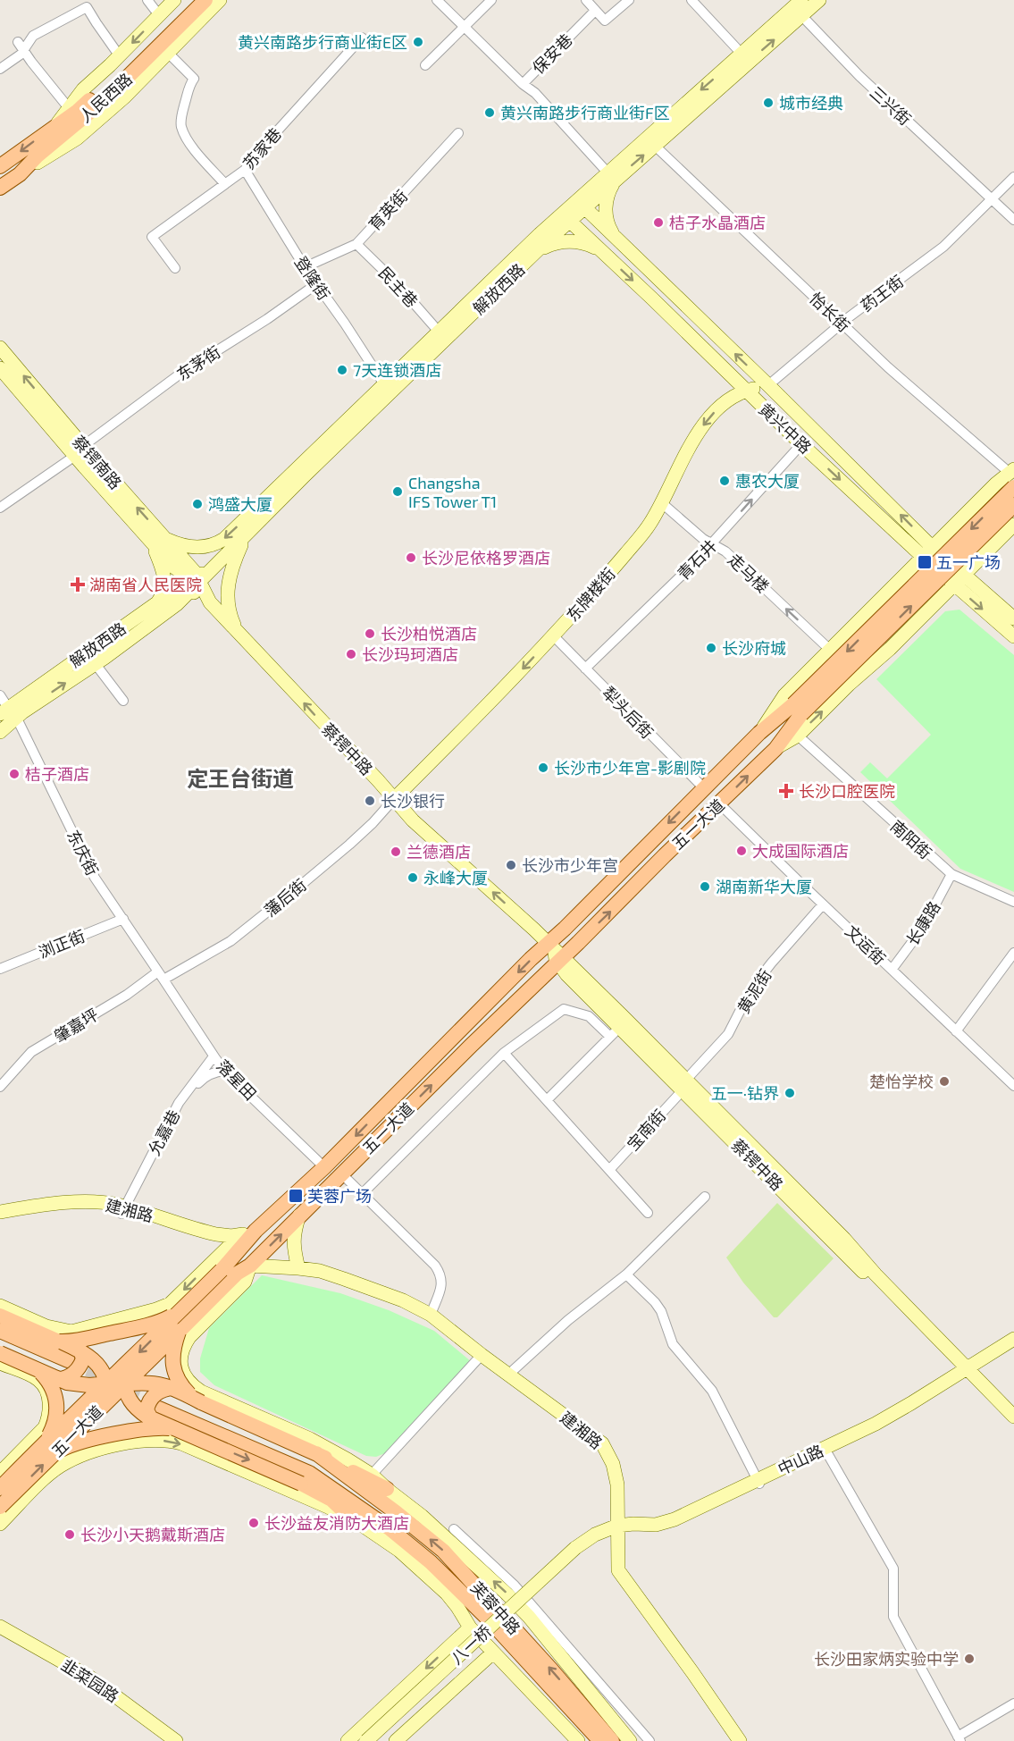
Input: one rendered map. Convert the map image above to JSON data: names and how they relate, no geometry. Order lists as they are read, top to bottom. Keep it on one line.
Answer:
{"streets":{"main road":["人民西路","解放西路","黄兴中路","蔡锷南路","东牌楼街","蔡锷中路","五一大道","建湘路","中山路","芙蓉中路","八一桥","韭菜园路"],"street":["保安巷","三兴街","苏家巷","育英街","登隆街","民主巷","药王街","怡长街","东茅街","青石井","走马楼","犁头后街","南阳街","东庆街","藩后街","长康路","浏正街","文运街","黄泥街","肇嘉坪","落星田","宝南街","允嘉巷"]},"crossings":[["三兴街","解放西路"],["三兴街","药王街"],["苏家巷","登隆街"],["育英街","登隆街"],["育英街","民主巷"],["登隆街","解放西路"],["登隆街","东茅街"],["民主巷","解放西路"],["解放西路","怡长街"],["解放西路","黄兴中路"],["解放西路","蔡锷南路"],["解放西路","蔡锷中路"],["解放西路","东庆街"],["药王街","怡长街"],["药王街","黄兴中路"],["药王街","东牌楼街"],["怡长街","五一大道"],["东茅街","蔡锷南路"],["黄兴中路","青石井"],["黄兴中路","东牌楼街"],["黄兴中路","五一大道"],["蔡锷南路","蔡锷中路"],["青石井","走马楼"],["青石井","犁头后街"],["走马楼","东牌楼街"],["走马楼","五一大道"],["东牌楼街","犁头后街"],["东牌楼街","蔡锷中路"],["东牌楼街","藩后街"],["犁头后街","五一大道"],["蔡锷中路","五一大道"],["蔡锷中路","藩后街"],["蔡锷中路","黄泥街"],["蔡锷中路","宝南街"],["蔡锷中路","中山路"],["五一大道","南阳街"],["五一大道","文运街"],["五一大道","落星田"],["五一大道","建湘路"],["南阳街","长康路"],["东庆街","藩后街"],["东庆街","浏正街"],["东庆街","肇嘉坪"],["东庆街","落星田"],["藩后街","肇嘉坪"],["藩后街","落星田"],["长康路","文运街"],["文运街","黄泥街"],["黄泥街","宝南街"],["肇嘉坪","落星田"],["落星田","允嘉巷"],["允嘉巷","建湘路"],["建湘路","中山路"],["中山路","八一桥"]],"one_way":["青石井","走马楼","东牌楼街"],"districts":["定王台街道"],"places":{"other":["黄兴南路步行商业街E区","城市经典","黄兴南路步行商业街F区","桔子水晶酒店","7天连锁酒店","惠农大厦","Changsha IFS Tower T1","鸿盛大厦","长沙尼依格罗酒店","长沙柏悦酒店","长沙府城","长沙玛珂酒店","长沙市少年宫-影剧院","桔子酒店","长沙银行","大成国际酒店","兰德酒店","长沙市少年宫","永峰大厦","湖南新华大厦","楚怡学校","五一·钻界","长沙益友消防大酒店","长沙小天鹅戴斯酒店","长沙田家炳实验中学"],"transit":["五一广场","芙蓉广场"],"health":["湖南省人民医院","长沙口腔医院"]}}
